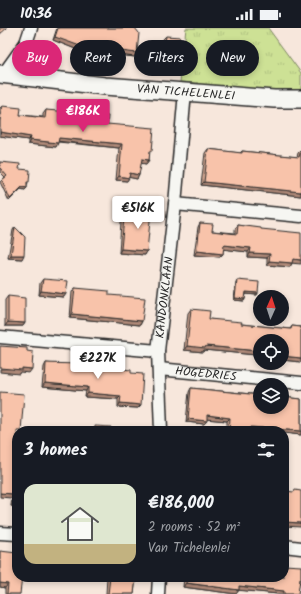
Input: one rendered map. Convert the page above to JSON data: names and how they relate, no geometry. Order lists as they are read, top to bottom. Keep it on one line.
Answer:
{"streets":{"street":["VAN TICHELENLEI","KANDONKLAAN","HOGEDRIES"]},"crossings":[["VAN TICHELENLEI","KANDONKLAAN"],["KANDONKLAAN","HOGEDRIES"]],"north":"top","page":{"status":"10:36","chip":["Buy","Rent","Filters","New"],"price":["€186K","€516K","€227K"],"heading":"3 homes","list":[{"name":"€186,000","note":"2 rooms · 52 m² · Van Tichelenlei"}]}}
